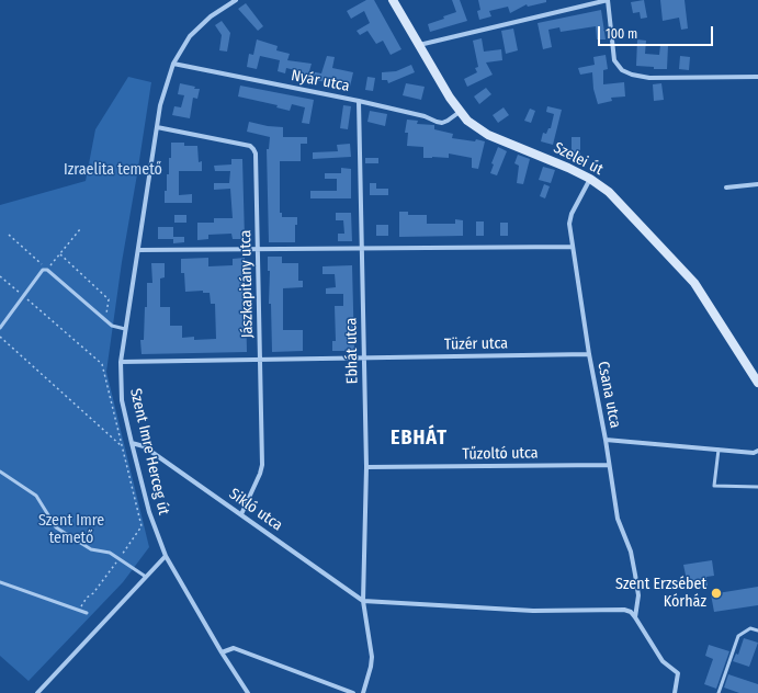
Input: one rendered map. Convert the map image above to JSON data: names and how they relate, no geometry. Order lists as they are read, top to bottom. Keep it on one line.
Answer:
{"streets":{"main road":["Szelei út"],"street":["Nyár utca","Jászkapitány utca","Tüzér utca","Ebhát utca","Csana utca","Szent Imre Herceg út","Tűzoltó utca","Sikló utca"]},"crossings":[["Nyár utca","Szelei út"],["Nyár utca","Ebhát utca"],["Nyár utca","Szent Imre Herceg út"],["Szelei út","Csana utca"],["Jászkapitány utca","Tüzér utca"],["Jászkapitány utca","Szent Imre Herceg út"],["Jászkapitány utca","Sikló utca"],["Tüzér utca","Ebhát utca"],["Tüzér utca","Csana utca"],["Tüzér utca","Szent Imre Herceg út"],["Ebhát utca","Tűzoltó utca"],["Ebhát utca","Sikló utca"],["Csana utca","Tűzoltó utca"],["Szent Imre Herceg út","Sikló utca"]],"districts":["EBHÁT"],"parks":["Izraelita temető","Szent Imre temető"],"places":["Szent Erzsébet Kórház"],"scale_bar":"100 m"}
